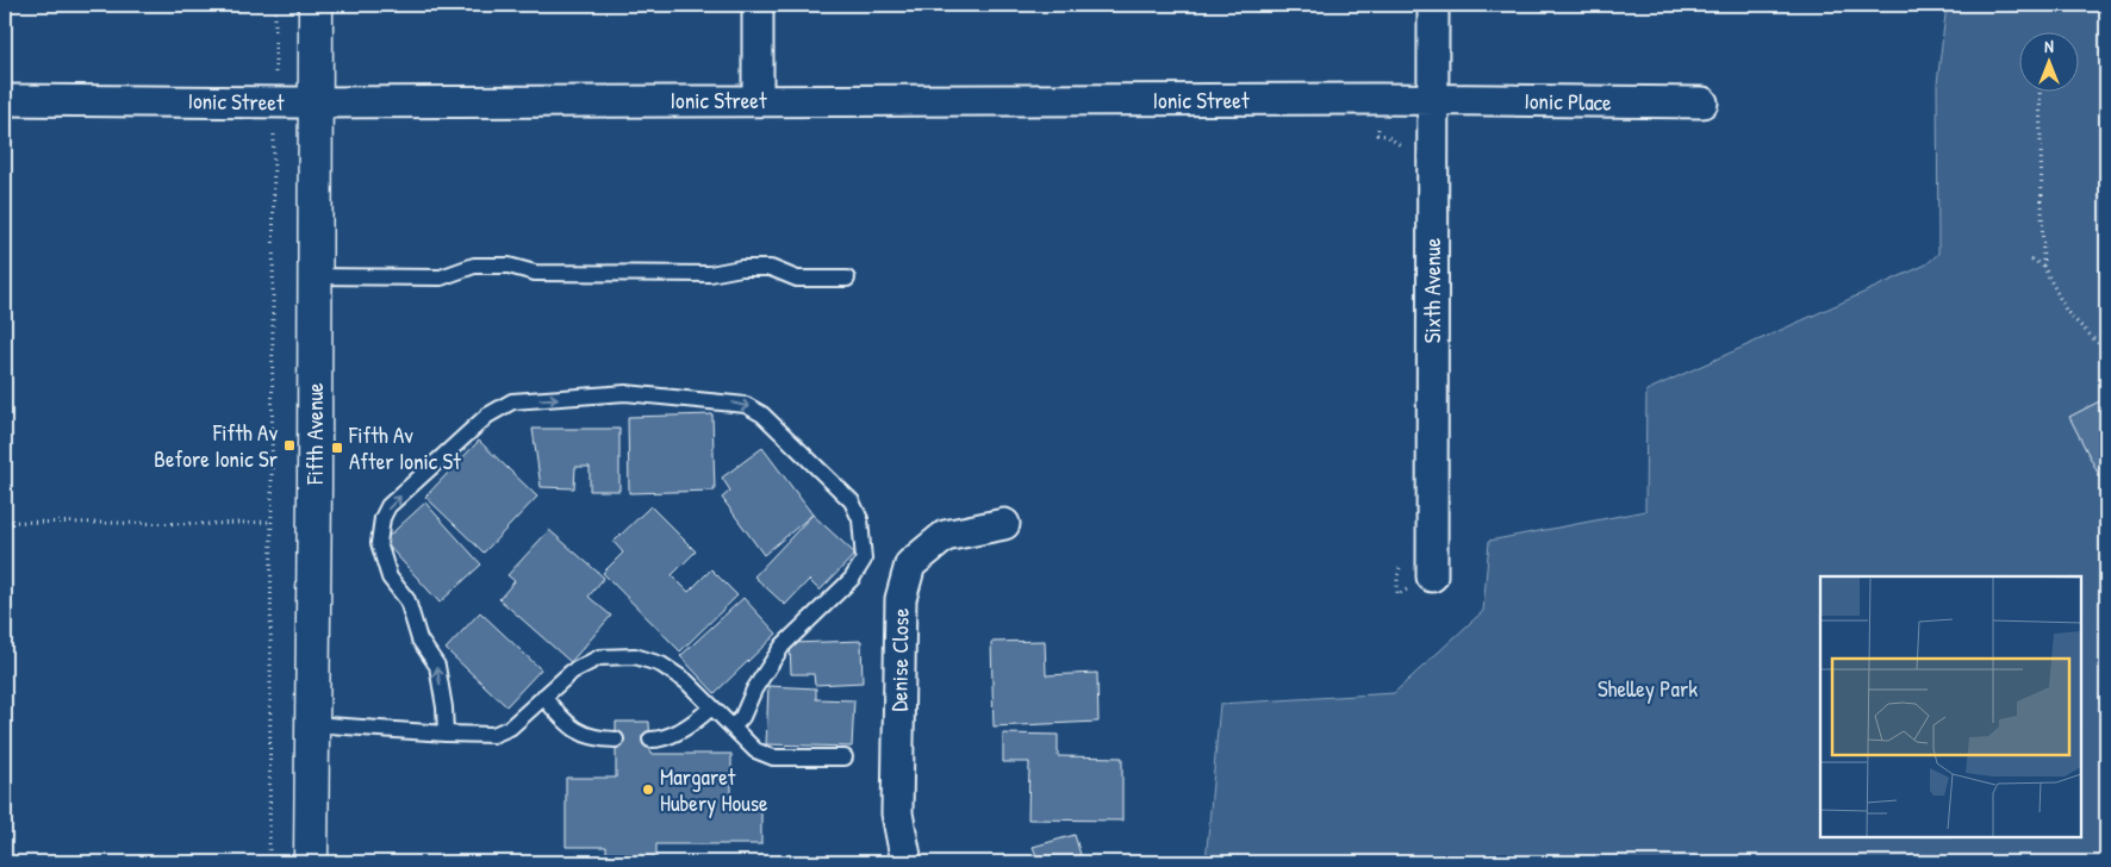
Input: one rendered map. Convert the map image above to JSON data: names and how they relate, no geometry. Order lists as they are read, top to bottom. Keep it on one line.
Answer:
{"streets":{"street":["Ionic Street","Ionic Place","Sixth Avenue","Fifth Avenue","Denise Close"]},"crossings":[["Ionic Street","Ionic Place"],["Ionic Street","Sixth Avenue"],["Ionic Street","Fifth Avenue"],["Ionic Place","Sixth Avenue"]],"parks":["Shelley Park"],"places":{"transit":["Fifth Av Before Ionic Sr","Fifth Av After Ionic St"],"other":["Margaret Hubery House"]},"north":"top"}
